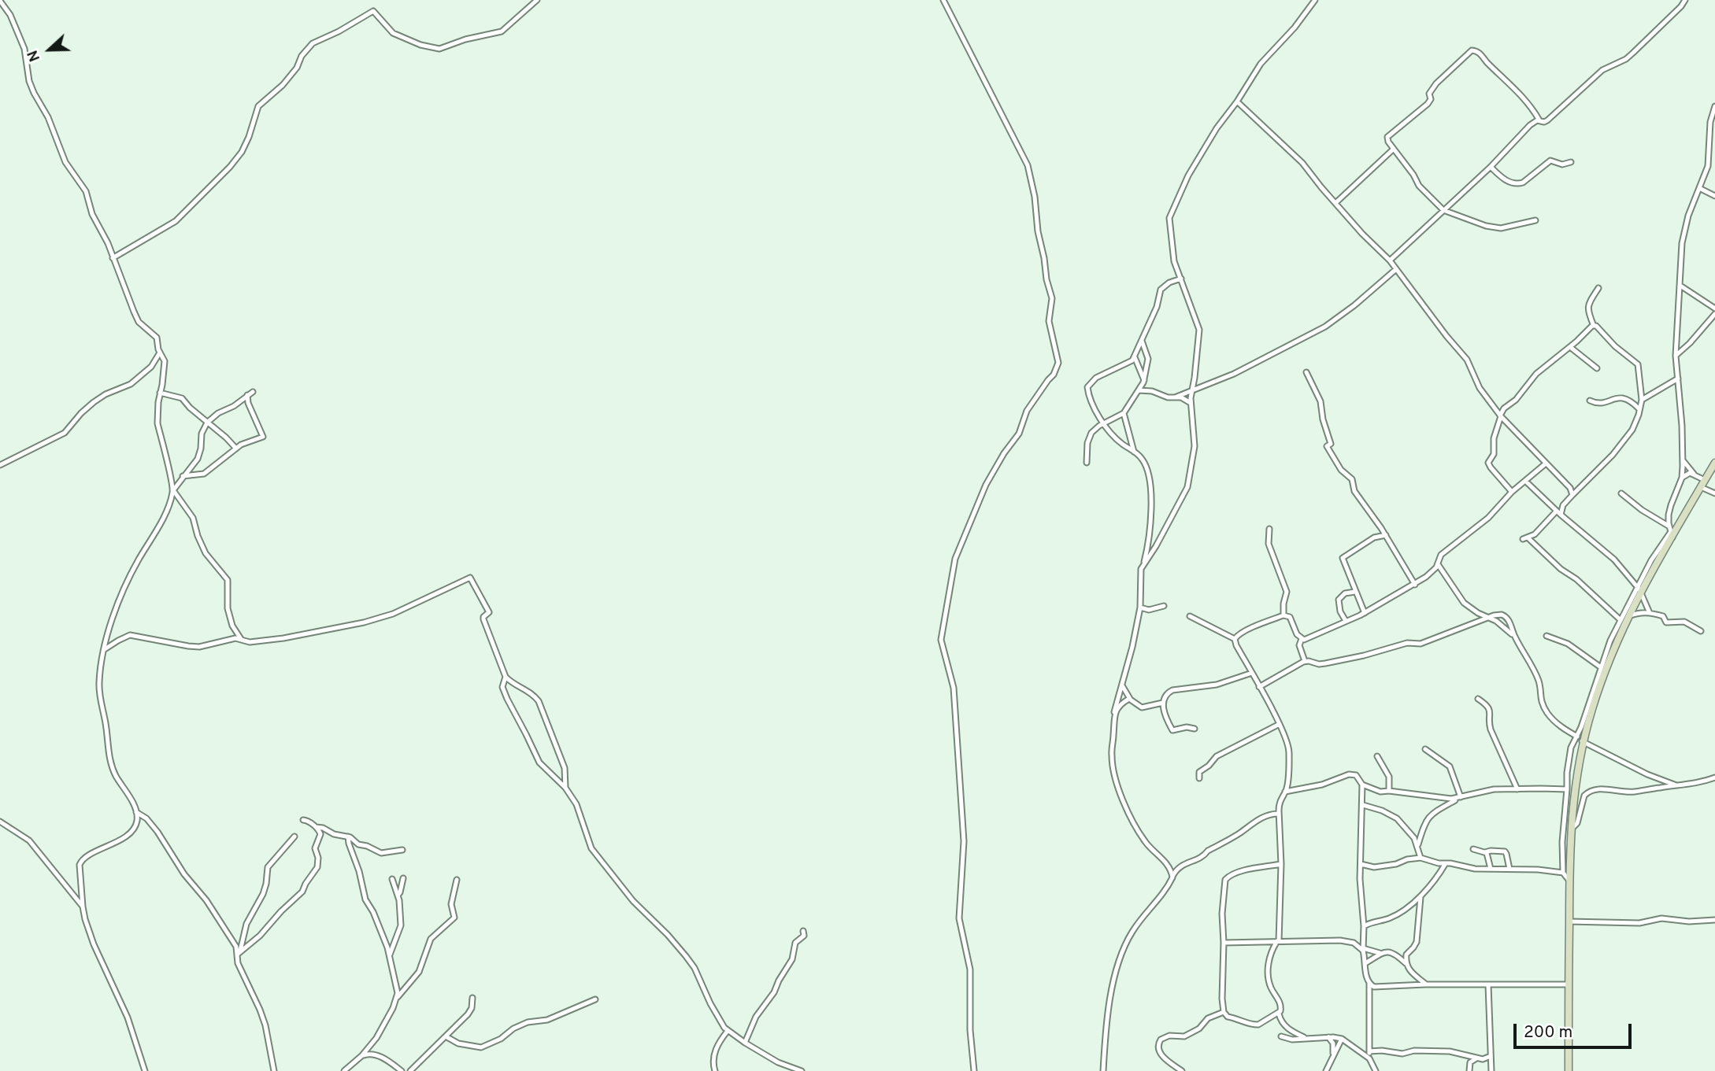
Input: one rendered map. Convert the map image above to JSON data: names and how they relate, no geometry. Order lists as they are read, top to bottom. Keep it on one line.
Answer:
{"scale_bar":"200 m","north":"left"}
